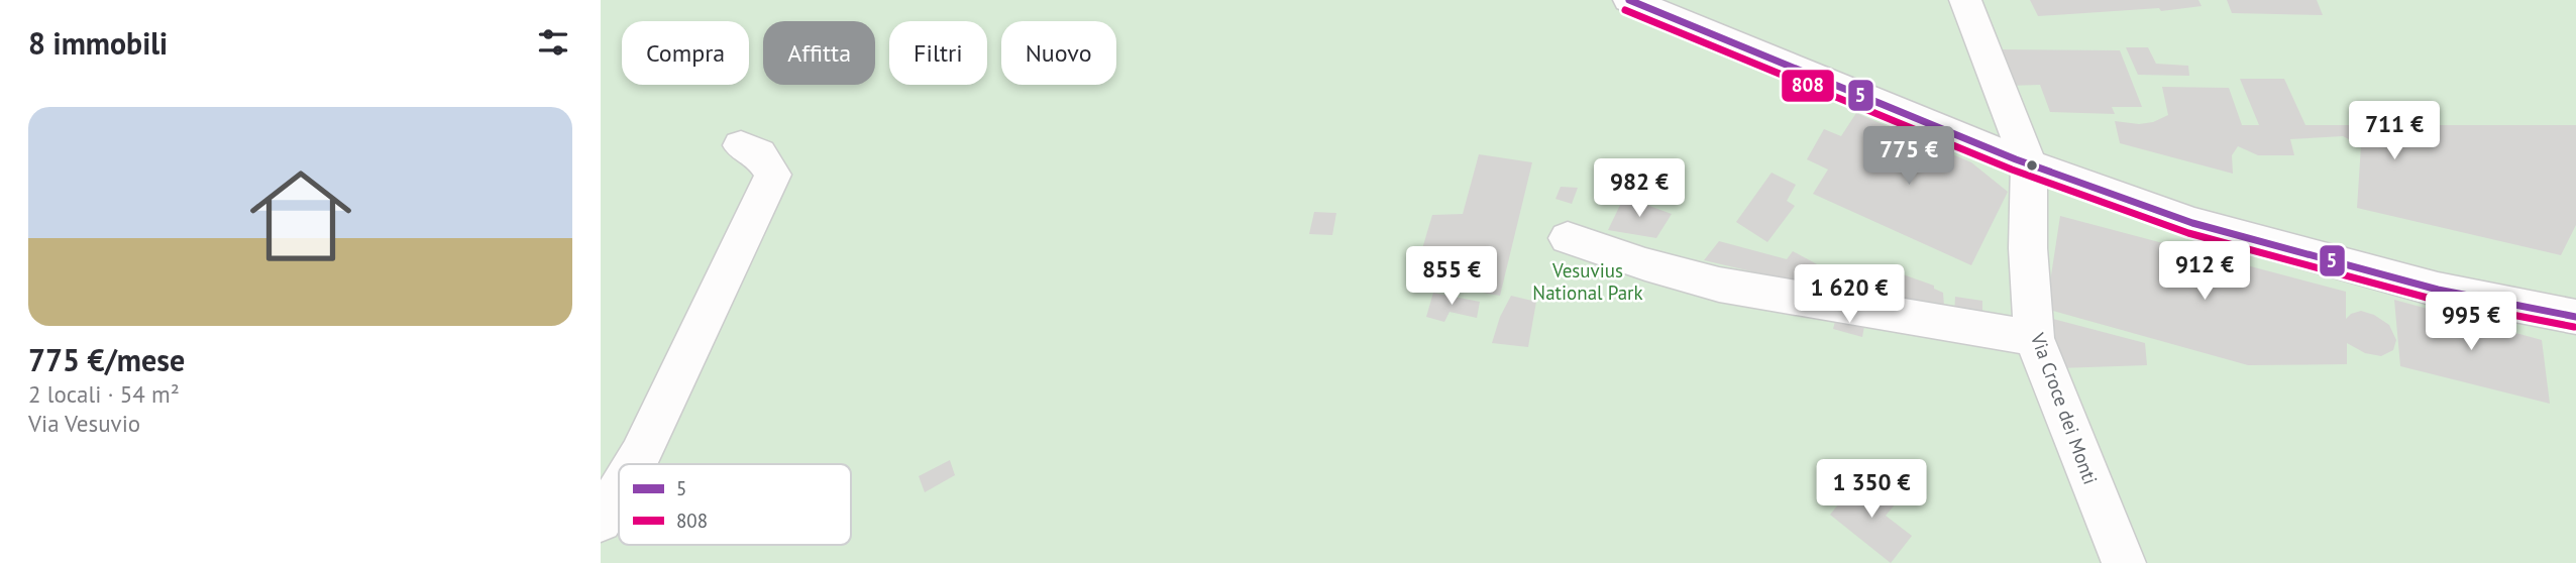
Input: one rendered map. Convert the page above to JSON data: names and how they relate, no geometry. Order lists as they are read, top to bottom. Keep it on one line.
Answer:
{"streets":{"street":["Via Croce dei Monti"]},"parks":["Vesuvius National Park"],"lines":["transit line 5","transit line 808"],"legend":["5","808"],"page":{"heading":"8 immobili","chip":["Compra","Affitta","Filtri","Nuovo"],"list":[{"name":"775 €/mese","note":"2 locali · 54 m² · Via Vesuvio"}],"price":["711 €","775 €","982 €","912 €","855 €","1 620 €","995 €","1 350 €"]}}
